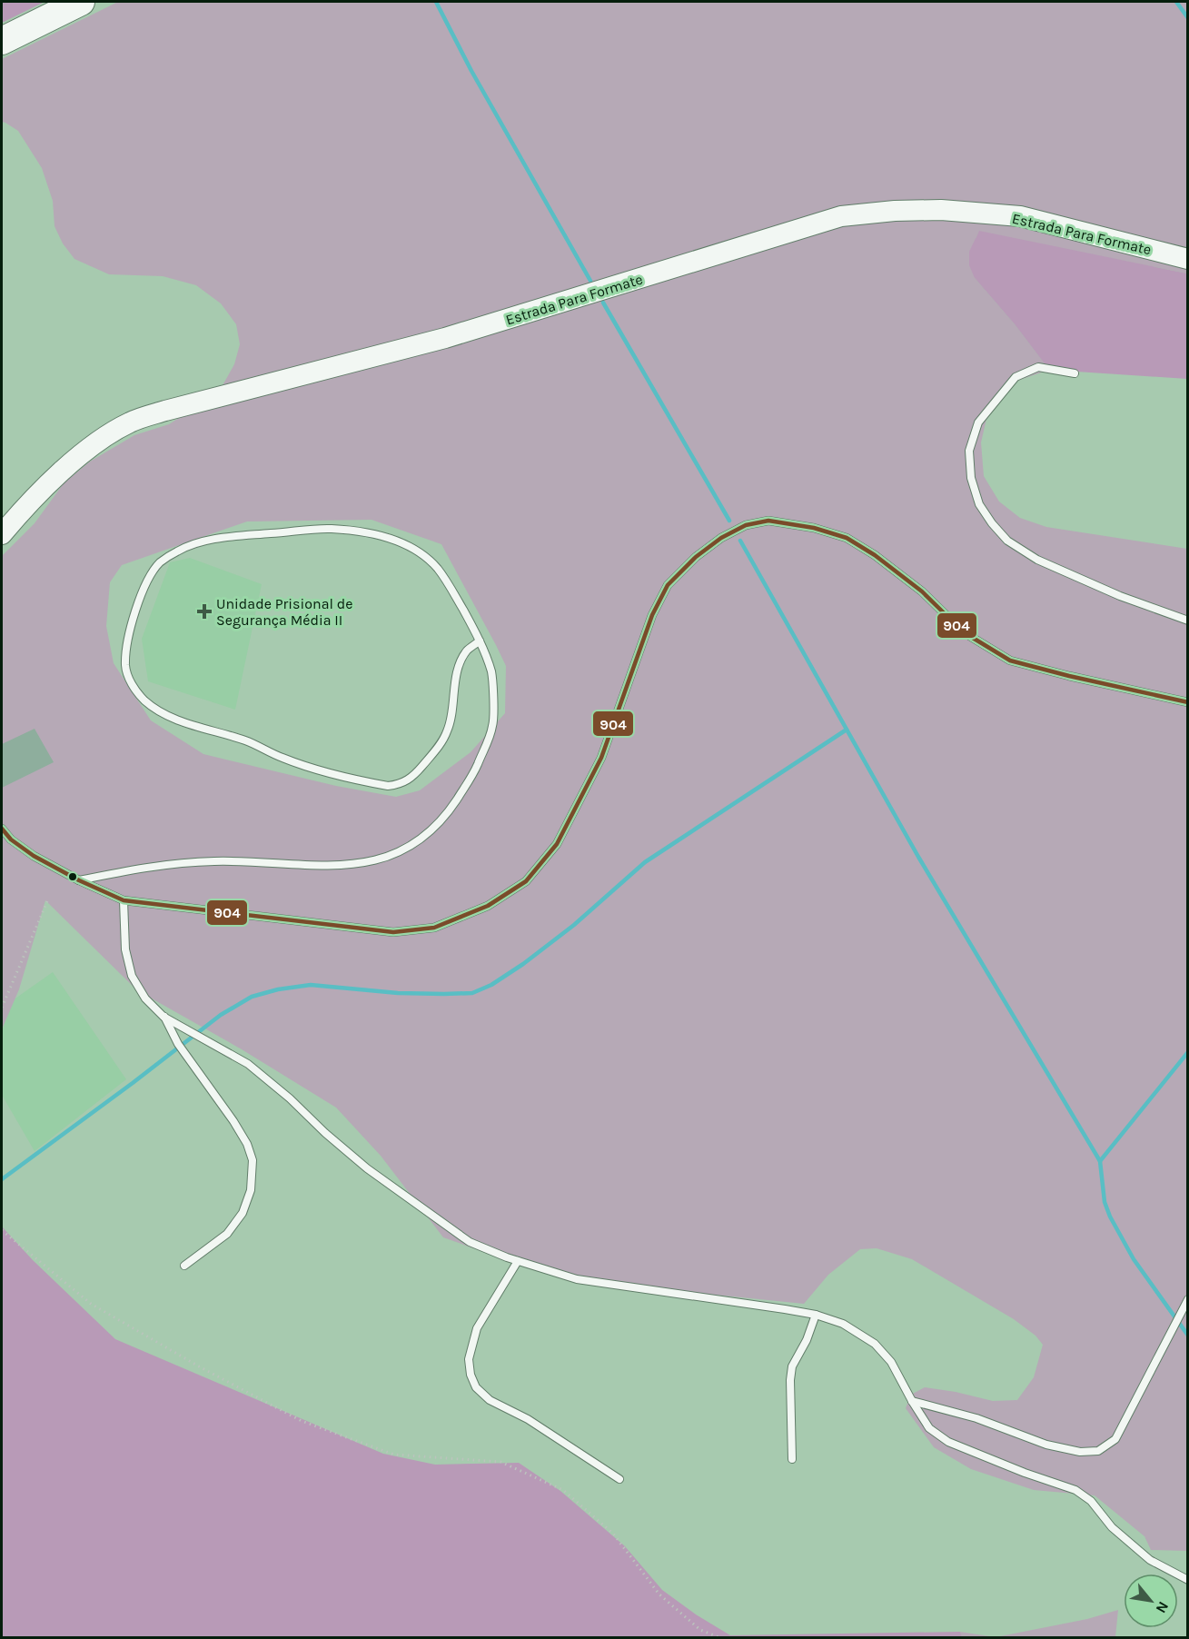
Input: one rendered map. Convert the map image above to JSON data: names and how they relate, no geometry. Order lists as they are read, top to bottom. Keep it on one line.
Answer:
{"streets":{"street":["Estrada Para Formate"]},"places":{"health":["Unidade Prisional de Segurança Média II"]},"lines":["transit line 904"],"north":"bottom right"}
